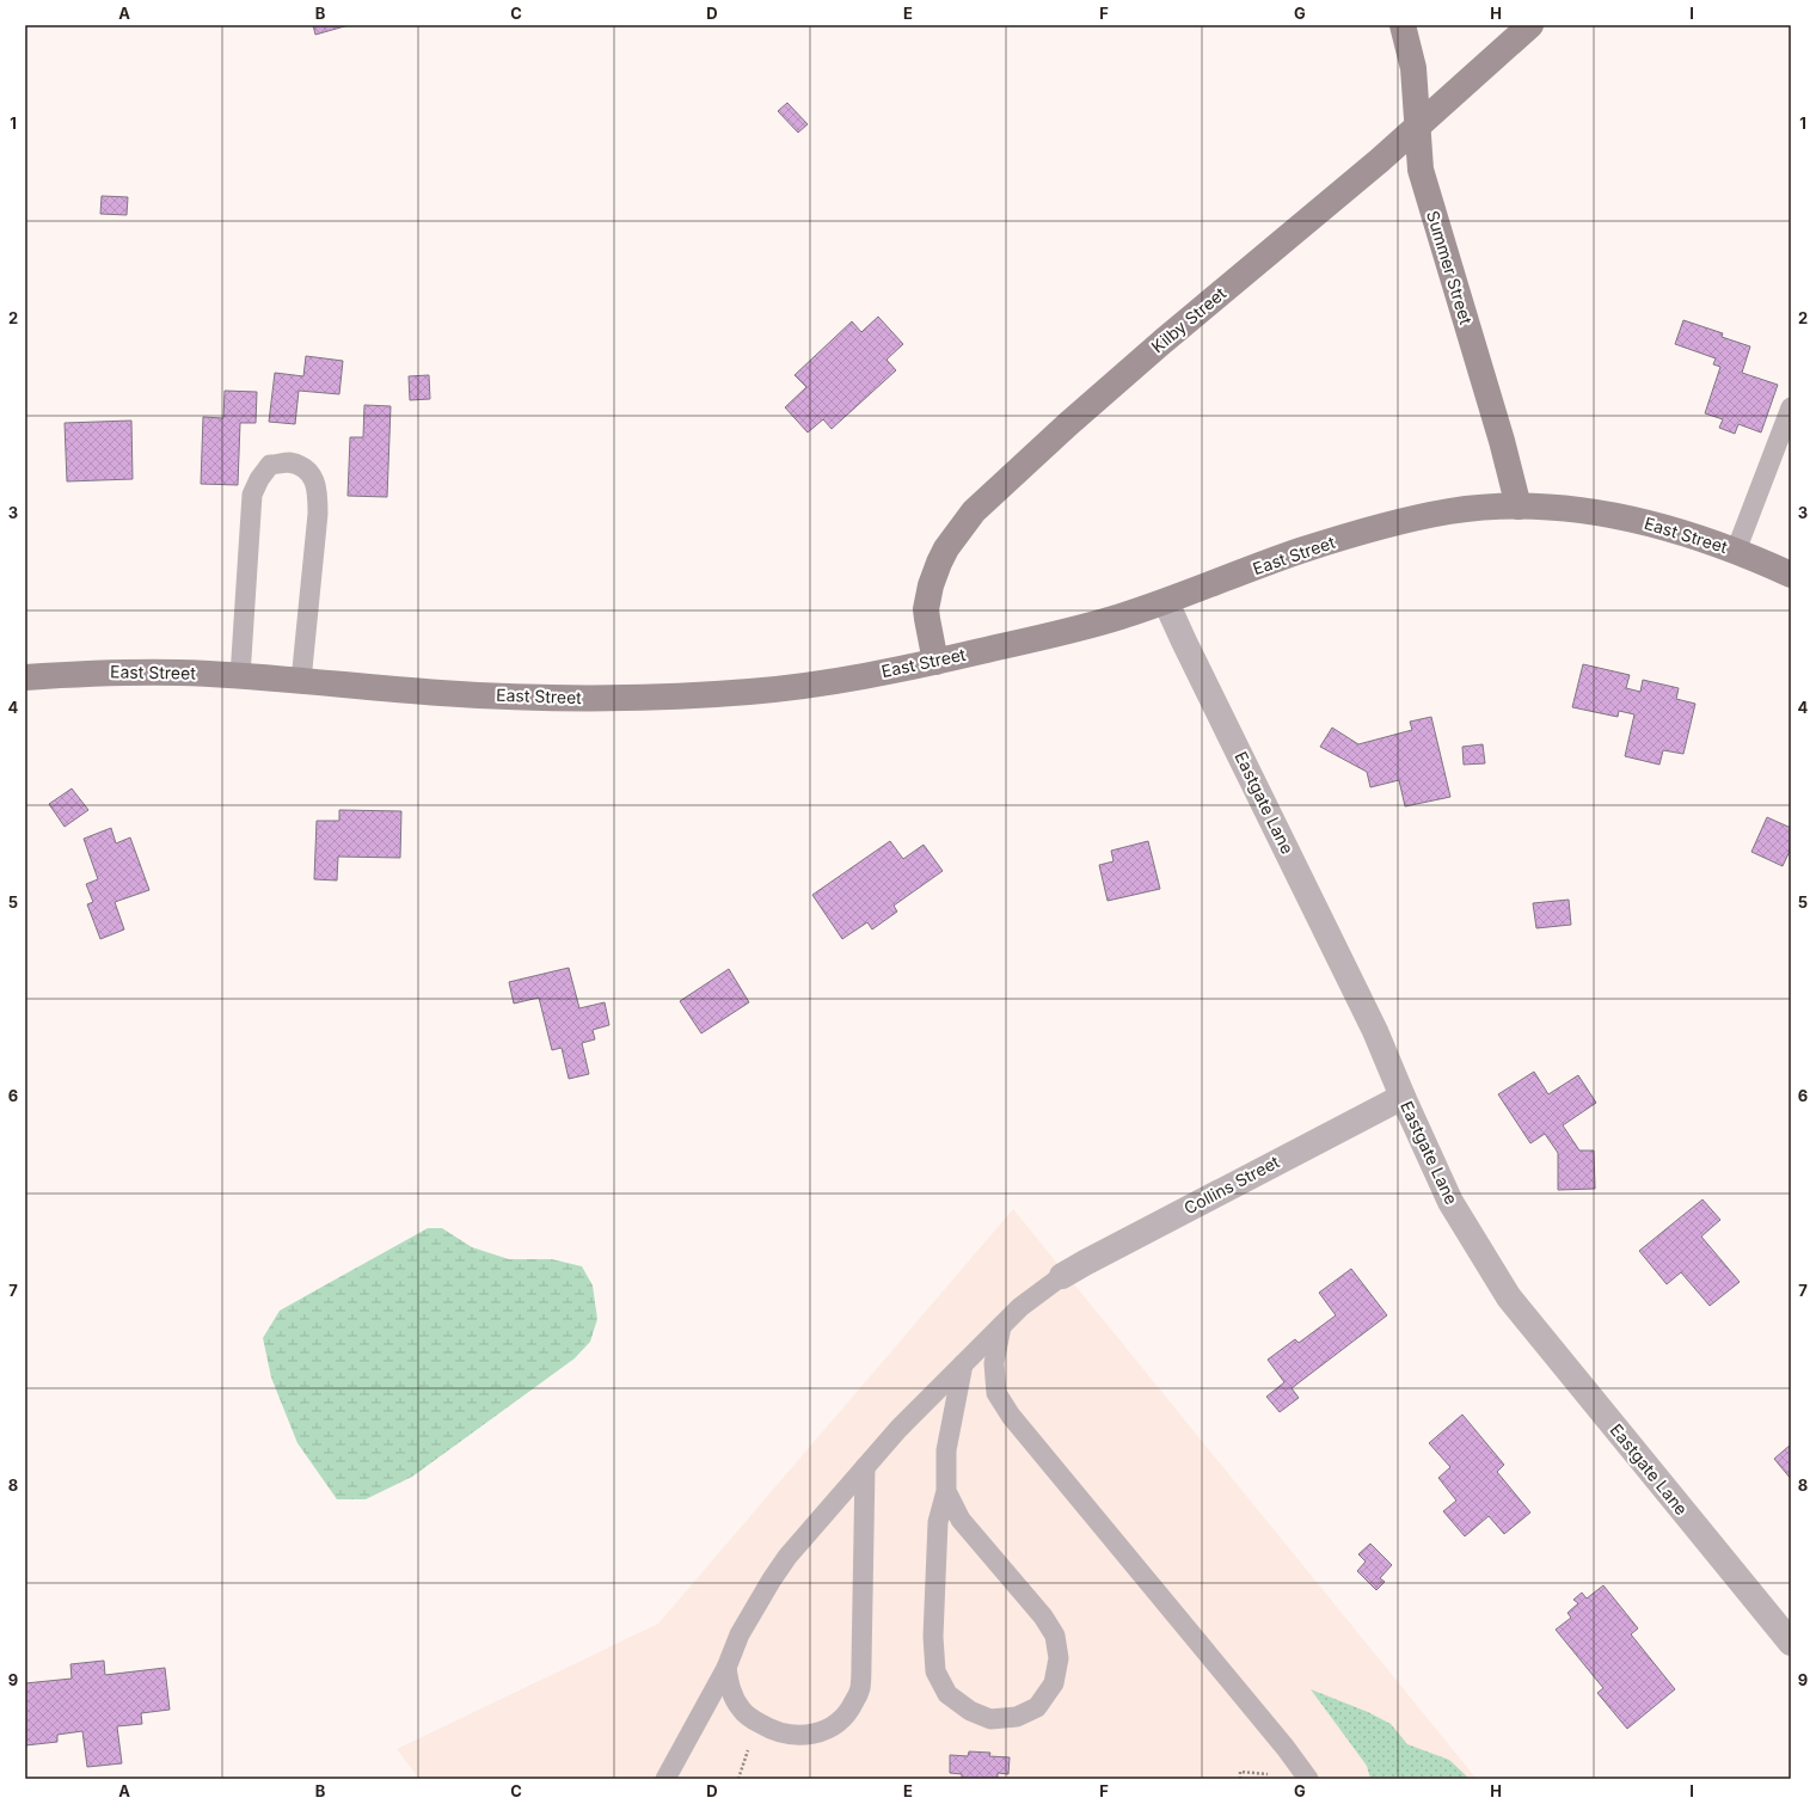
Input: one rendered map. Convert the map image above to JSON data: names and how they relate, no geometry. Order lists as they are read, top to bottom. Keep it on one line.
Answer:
{"streets":{"main road":["Summer Street","Kilby Street","East Street"],"street":["Eastgate Lane","Collins Street"]},"crossings":[["Summer Street","Kilby Street"],["Summer Street","East Street"],["Kilby Street","East Street"],["East Street","Eastgate Lane"],["Eastgate Lane","Collins Street"]],"grid":{"columns":["A","B","C","D","E","F","G","H","I"],"rows":["1","2","3","4","5","6","7","8","9"]}}
